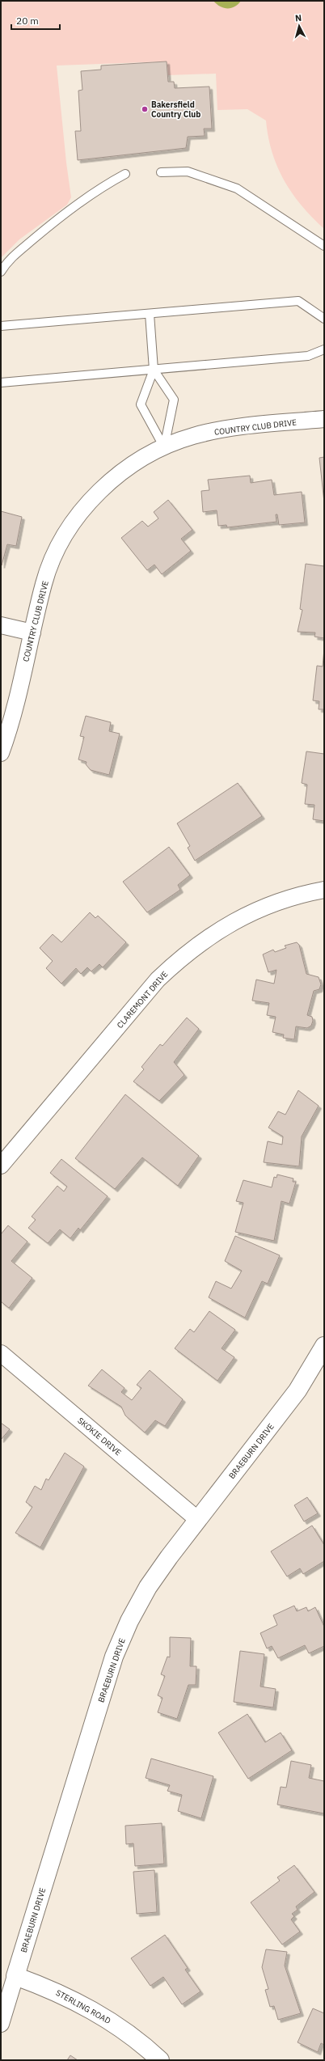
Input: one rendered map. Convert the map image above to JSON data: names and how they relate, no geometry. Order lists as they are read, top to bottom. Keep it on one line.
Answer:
{"streets":{"street":["COUNTRY CLUB DRIVE","CLAREMONT DRIVE","SKOKIE DRIVE","BRAEBURN DRIVE","STERLING ROAD"]},"crossings":[["SKOKIE DRIVE","BRAEBURN DRIVE"],["BRAEBURN DRIVE","STERLING ROAD"]],"places":["Bakersfield Country Club"],"scale_bar":"20 m","north":"top"}
